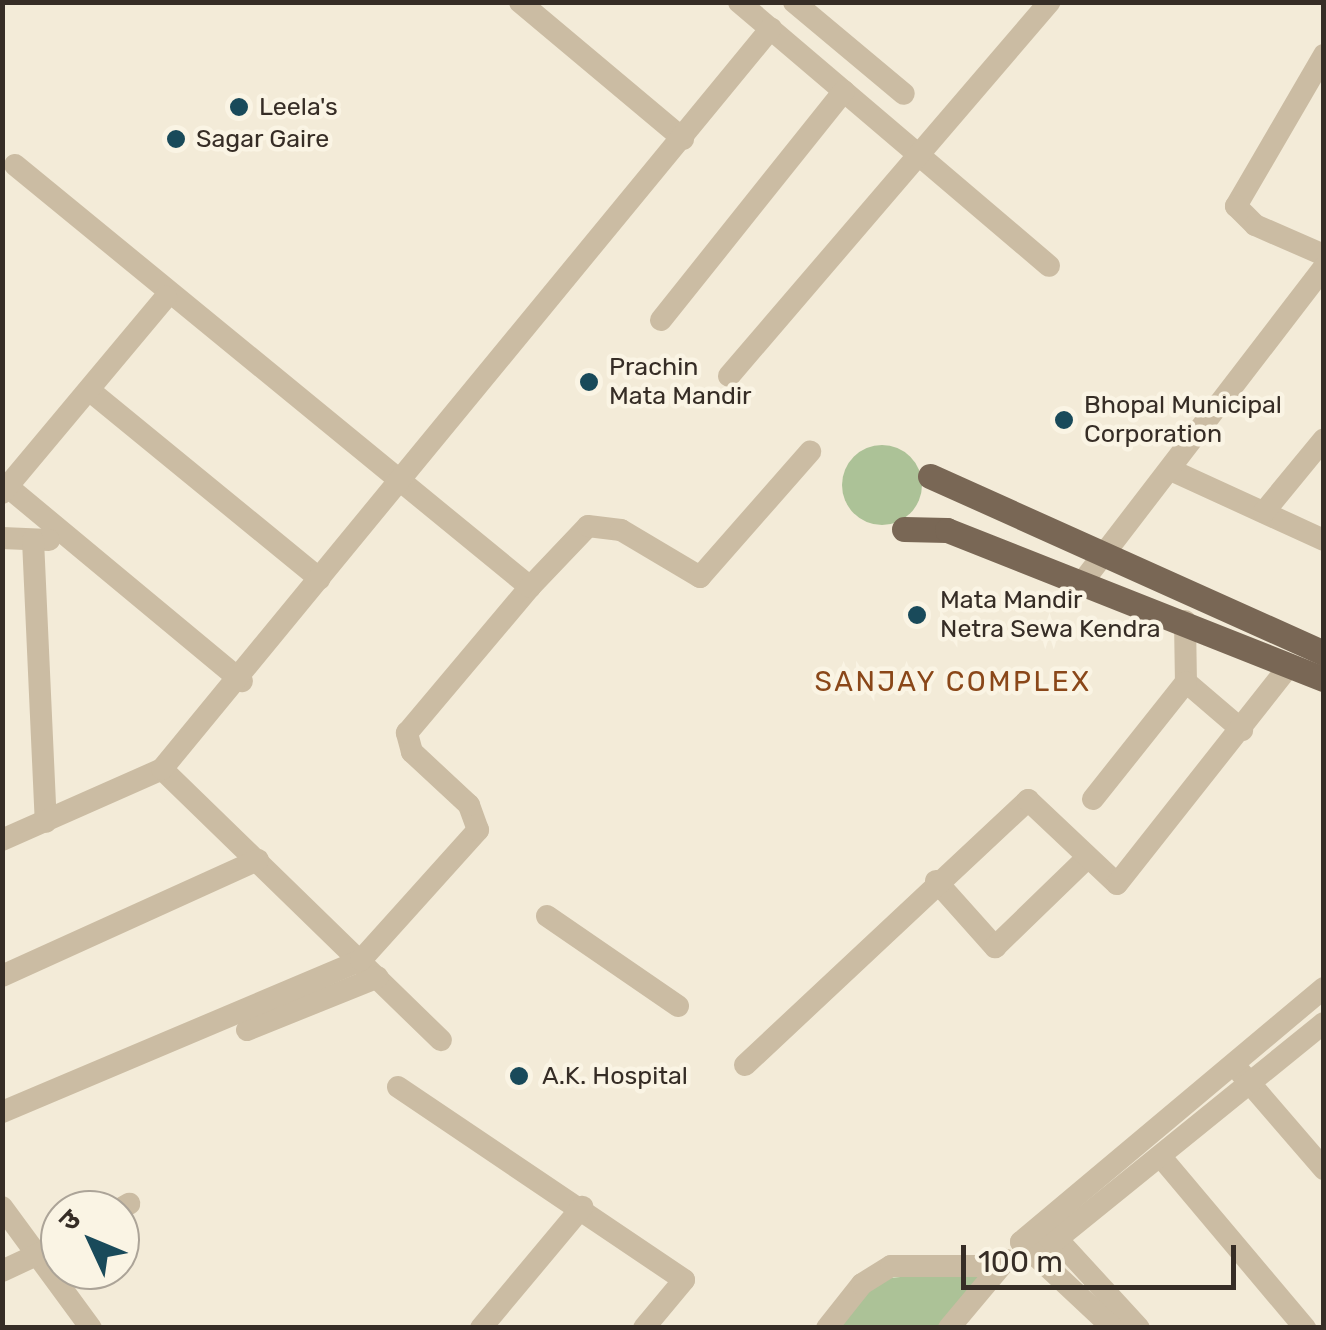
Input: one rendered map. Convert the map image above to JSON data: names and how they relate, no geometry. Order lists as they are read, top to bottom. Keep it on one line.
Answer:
{"districts":["SANJAY COMPLEX"],"places":["Leela's","Sagar Gaire","Prachin Mata Mandir","Bhopal Municipal Corporation","Mata Mandir Netra Sewa Kendra","A.K. Hospital"],"scale_bar":"100 m","north":"top left"}
